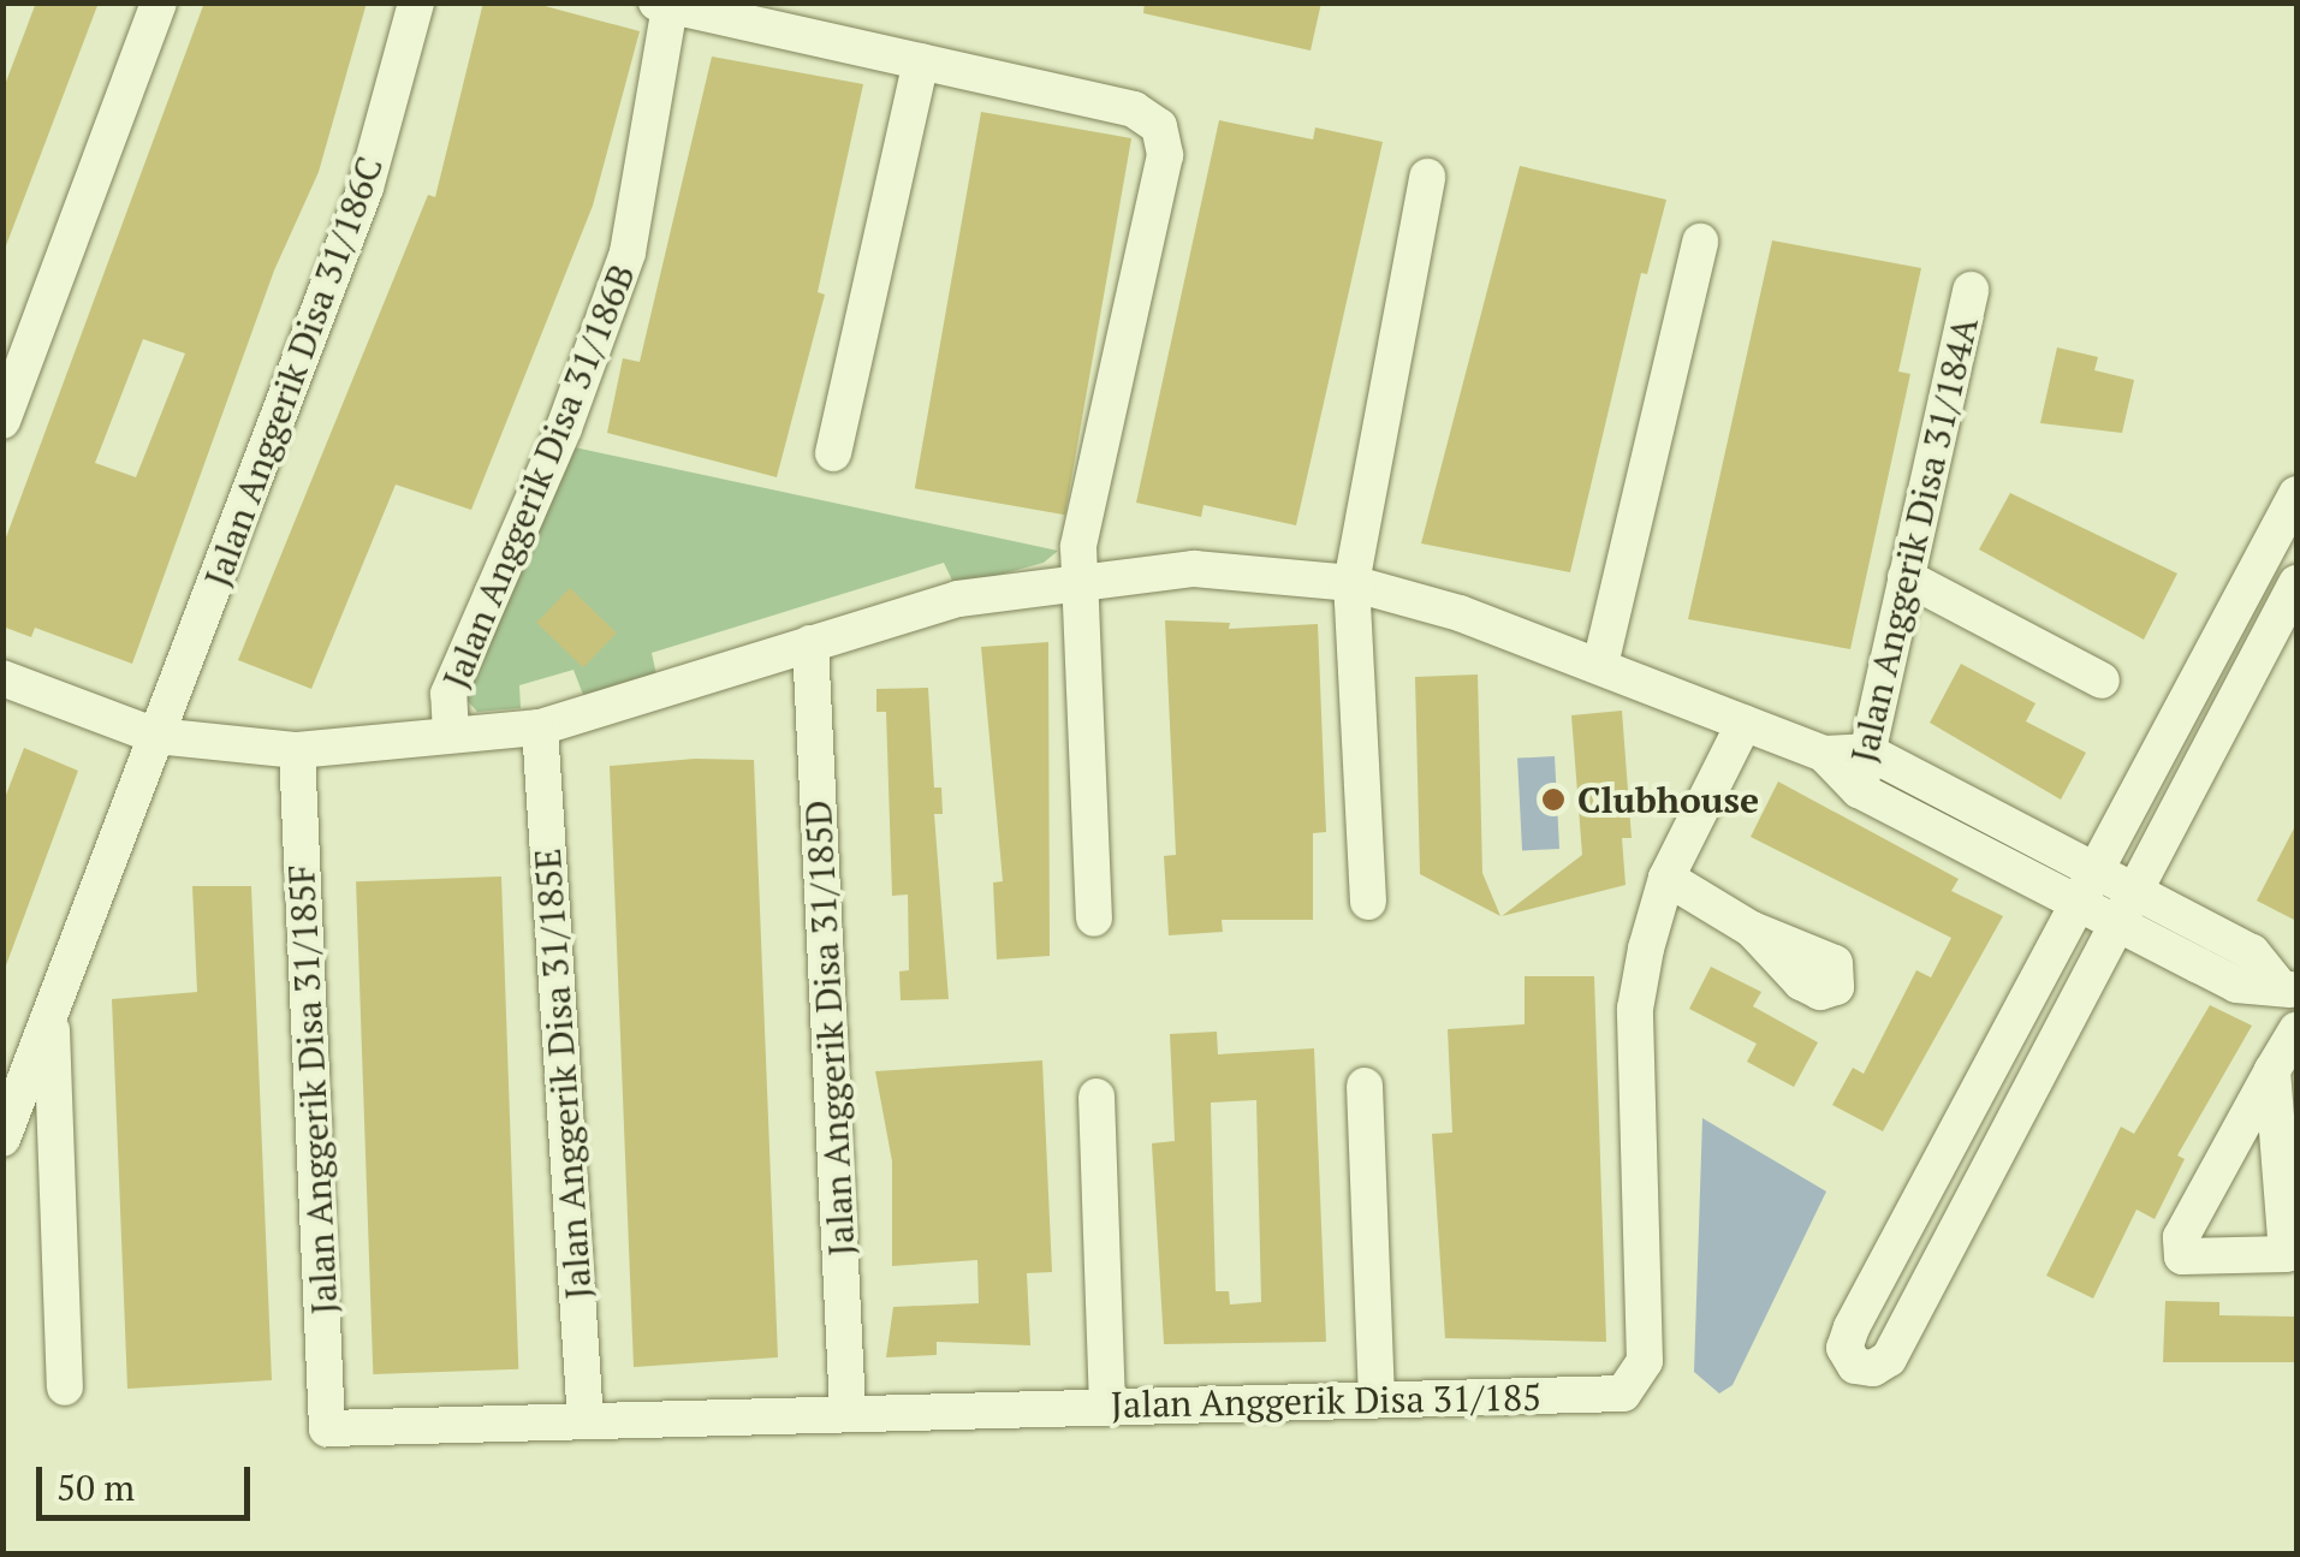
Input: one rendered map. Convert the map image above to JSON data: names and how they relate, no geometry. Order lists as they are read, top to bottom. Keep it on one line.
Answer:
{"streets":{"street":["Jalan Anggerik Disa 31/186C","Jalan Anggerik Disa 31/186B","Jalan Anggerik Disa 31/184A","Jalan Anggerik Disa 31/185D","Jalan Anggerik Disa 31/185E","Jalan Anggerik Disa 31/185F","Jalan Anggerik Disa 31/185"]},"crossings":[["Jalan Anggerik Disa 31/185D","Jalan Anggerik Disa 31/185"],["Jalan Anggerik Disa 31/185E","Jalan Anggerik Disa 31/185"],["Jalan Anggerik Disa 31/185F","Jalan Anggerik Disa 31/185"]],"places":["Clubhouse"],"scale_bar":"50 m"}
